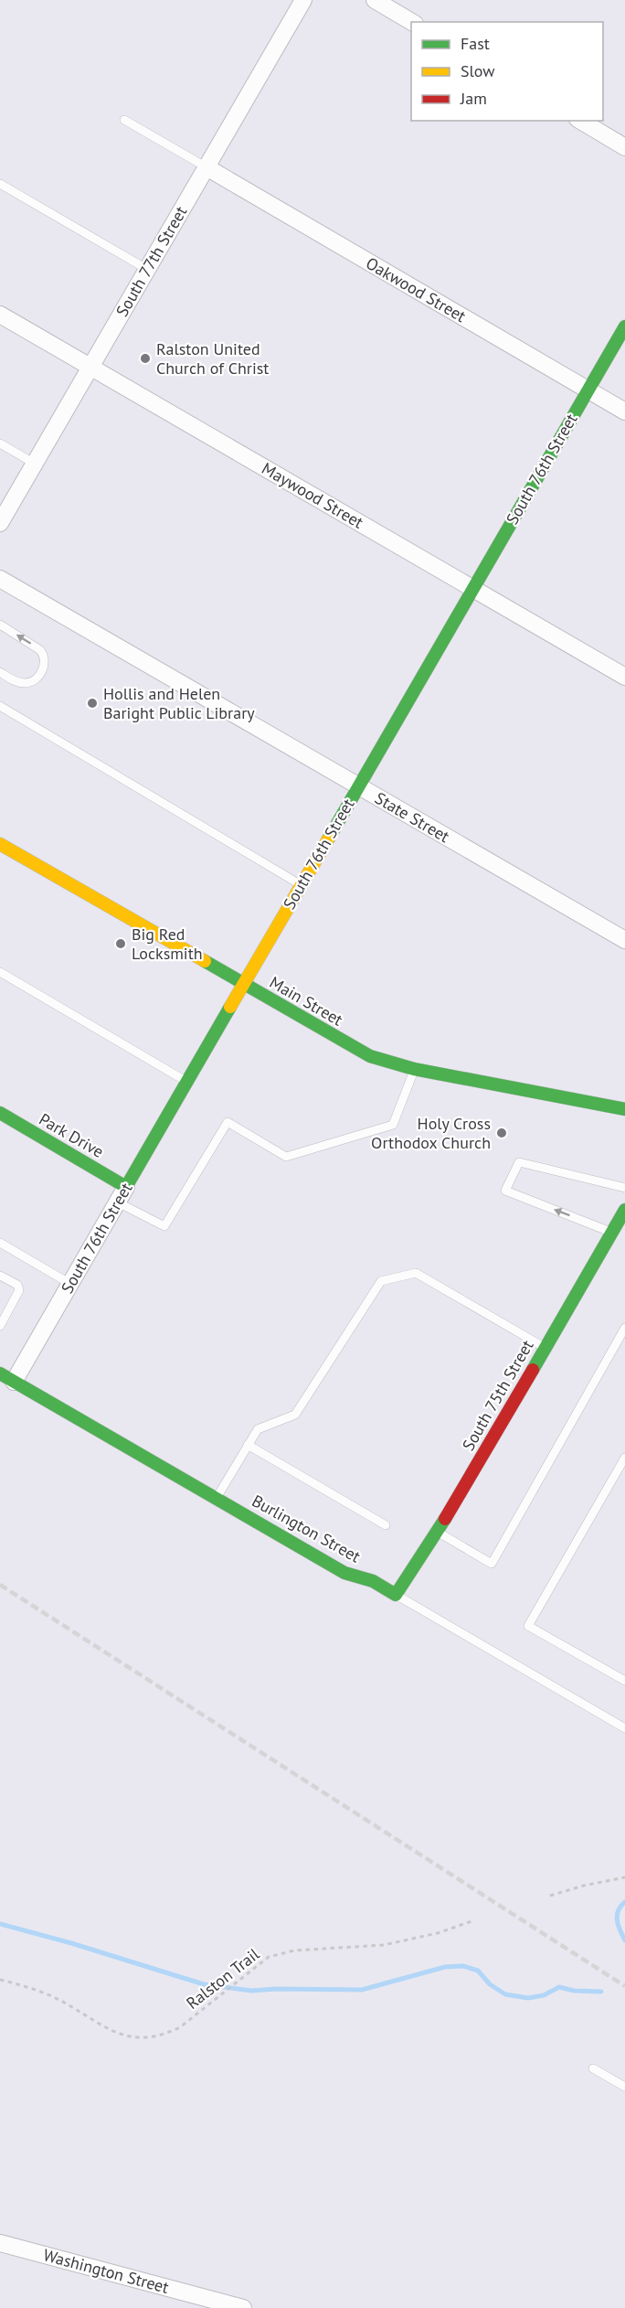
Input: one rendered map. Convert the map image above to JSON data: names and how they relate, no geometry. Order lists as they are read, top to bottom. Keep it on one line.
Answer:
{"streets":{"street":["South 77th Street","Oakwood Street","South 76th Street","Maywood Street","State Street","Main Street","Park Drive","South 75th Street","Burlington Street","Washington Street"],"path":["Ralston Trail"]},"crossings":[["South 77th Street","Oakwood Street"],["South 77th Street","Maywood Street"],["Oakwood Street","South 76th Street"],["South 76th Street","Maywood Street"],["South 76th Street","State Street"],["South 76th Street","Main Street"],["South 76th Street","Park Drive"],["South 76th Street","Burlington Street"],["South 75th Street","Burlington Street"]],"places":["Ralston United Church of Christ","Hollis and Helen Baright Public Library","Big Red Locksmith","Holy Cross Orthodox Church"],"legend":["Fast","Slow","Jam"]}
